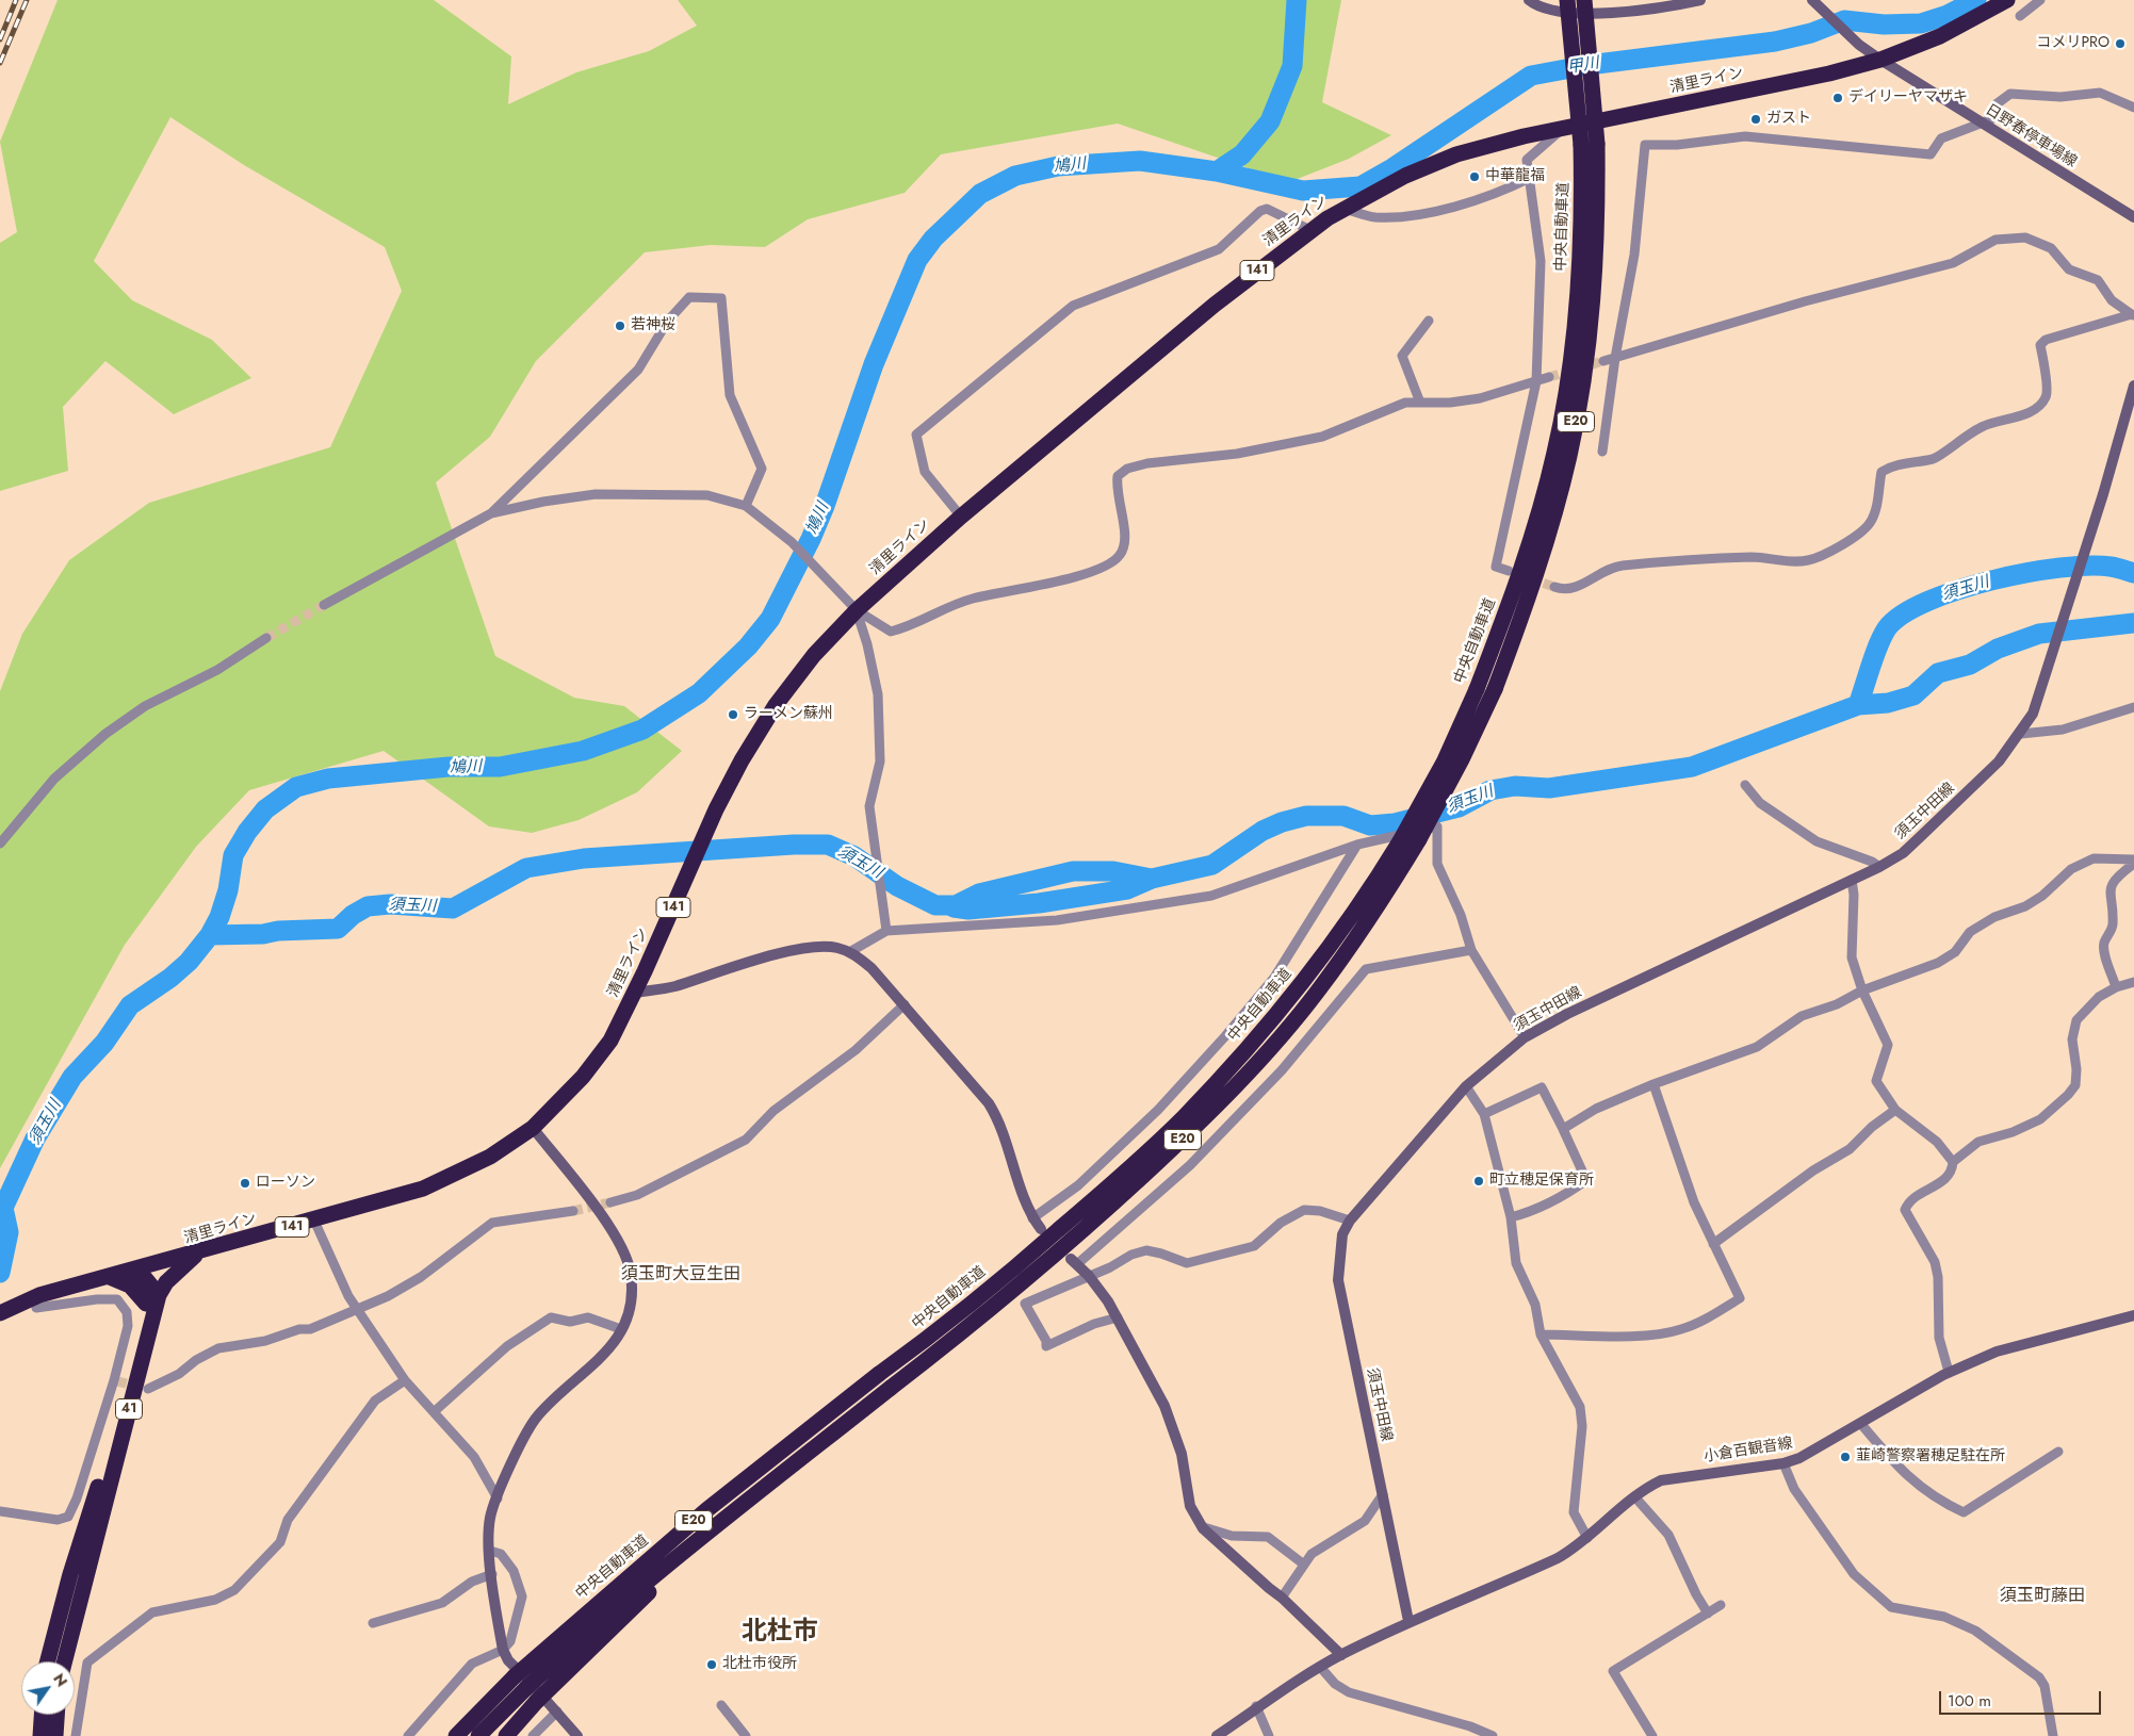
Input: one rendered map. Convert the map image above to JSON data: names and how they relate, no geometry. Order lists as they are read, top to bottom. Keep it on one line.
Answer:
{"streets":{"highway":["清里ライン","中央自動車道","141","E20","41"],"main road":["日野春停車場線","須玉中田線","小倉百観音線"]},"crossings":[["清里ライン","日野春停車場線"],["清里ライン","41"],["須玉中田線","小倉百観音線"]],"districts":["須玉町大豆生田","須玉町藤田","北杜市"],"water":["甲川","鳩川","須玉川"],"places":["コメリPRO","デイリーヤマザキ","ガスト","中華龍福","若神桜","ラーメン蘇州","町立穂足保育所","ローソン","韮崎警察署穂足駐在所","北杜市役所"],"scale_bar":"100 m","north":"top right"}
